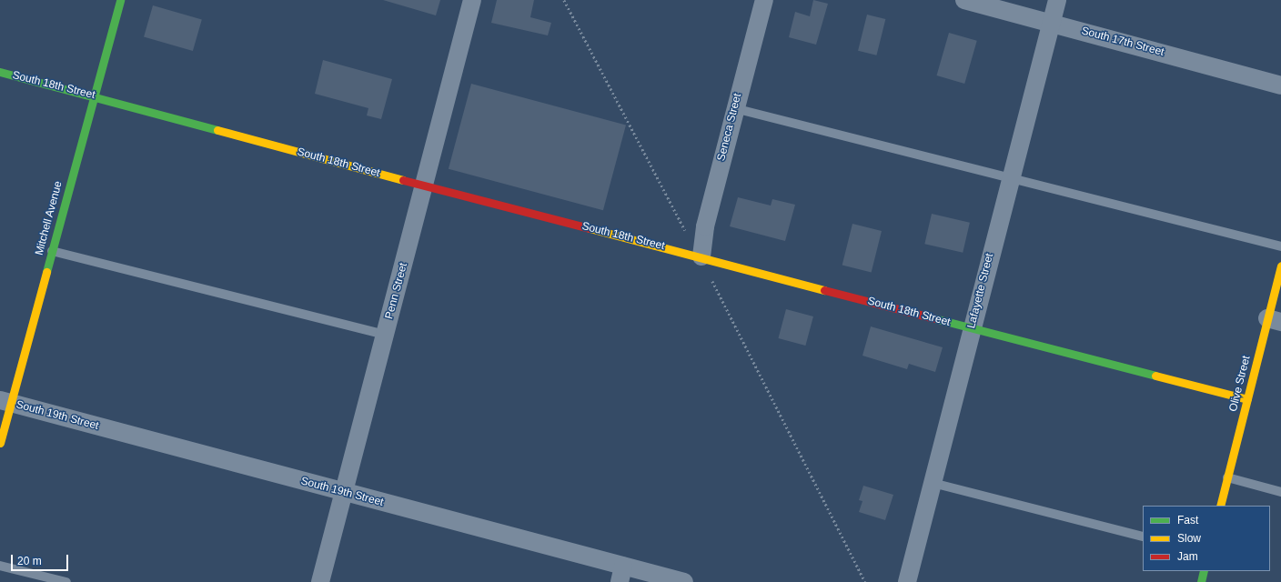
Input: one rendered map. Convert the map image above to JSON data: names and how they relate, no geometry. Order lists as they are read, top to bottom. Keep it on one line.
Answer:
{"streets":{"street":["South 17th Street","South 18th Street","Seneca Street","Mitchell Avenue","Penn Street","Lafayette Street","Olive Street","South 19th Street"]},"crossings":[["South 17th Street","Lafayette Street"],["South 18th Street","Seneca Street"],["South 18th Street","Mitchell Avenue"],["South 18th Street","Penn Street"],["South 18th Street","Lafayette Street"],["South 18th Street","Olive Street"],["Mitchell Avenue","South 19th Street"],["Penn Street","South 19th Street"]],"legend":["Fast","Slow","Jam"],"scale_bar":"20 m"}
